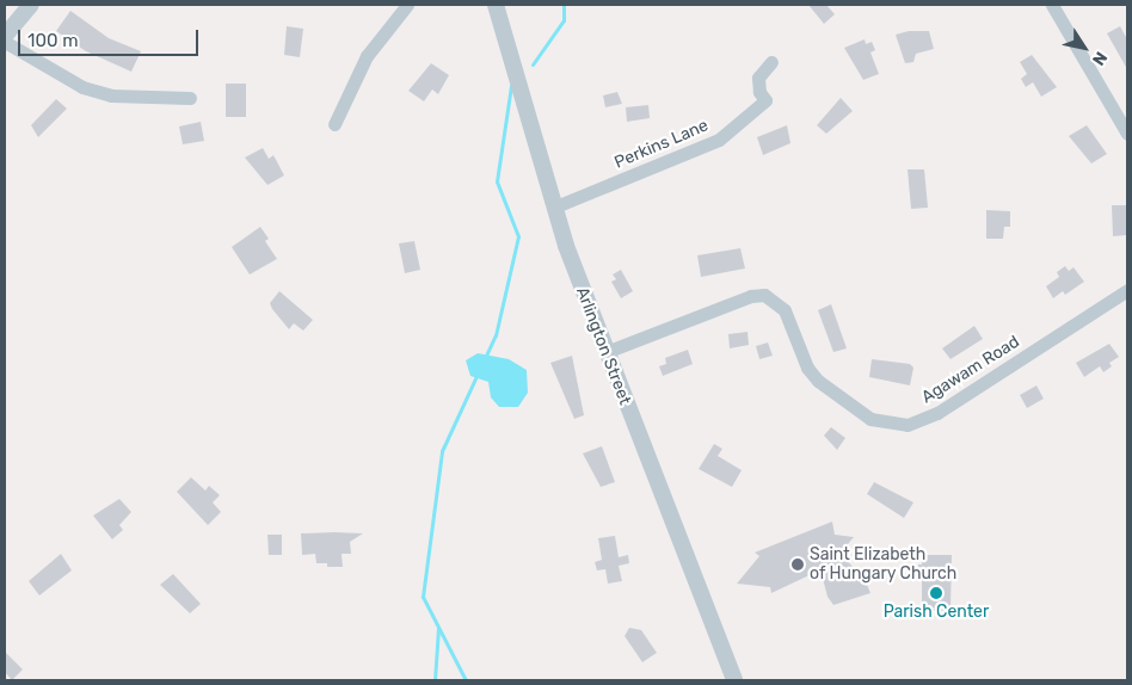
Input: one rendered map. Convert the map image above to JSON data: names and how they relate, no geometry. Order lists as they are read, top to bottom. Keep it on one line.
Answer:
{"streets":{"street":["Perkins Lane","Arlington Street","Agawam Road"]},"crossings":[["Perkins Lane","Arlington Street"],["Arlington Street","Agawam Road"]],"places":["Saint Elizabeth of Hungary Church","Parish Center"],"scale_bar":"100 m","north":"bottom right"}
